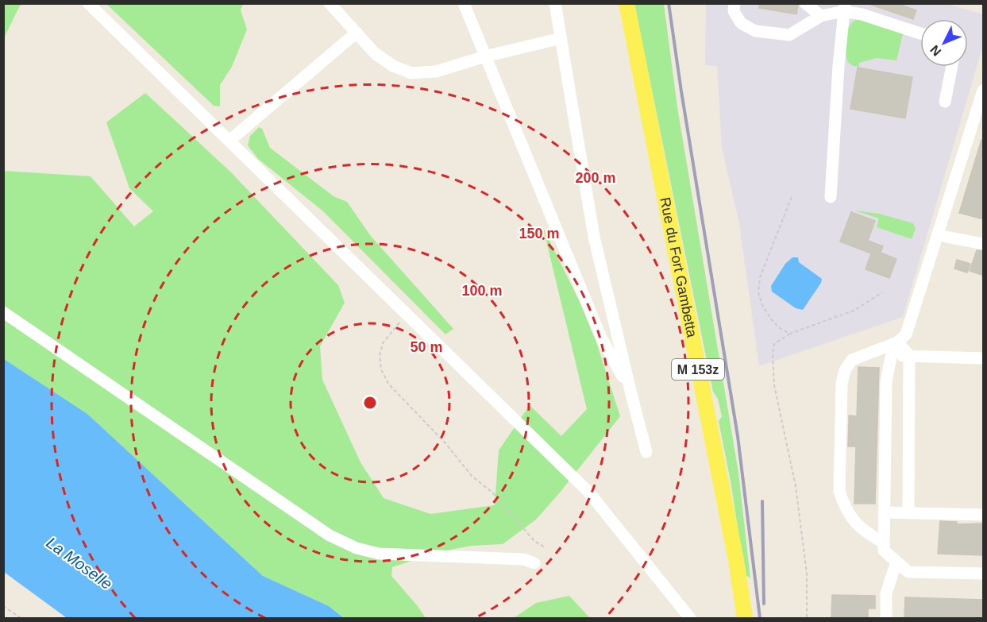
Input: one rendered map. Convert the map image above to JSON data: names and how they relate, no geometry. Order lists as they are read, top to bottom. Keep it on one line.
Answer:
{"streets":{"main road":["Rue du Fort Gambetta","M 153z"]},"water":["La Moselle"],"north":"bottom left","rings":["200 m","150 m","100 m","50 m"]}
